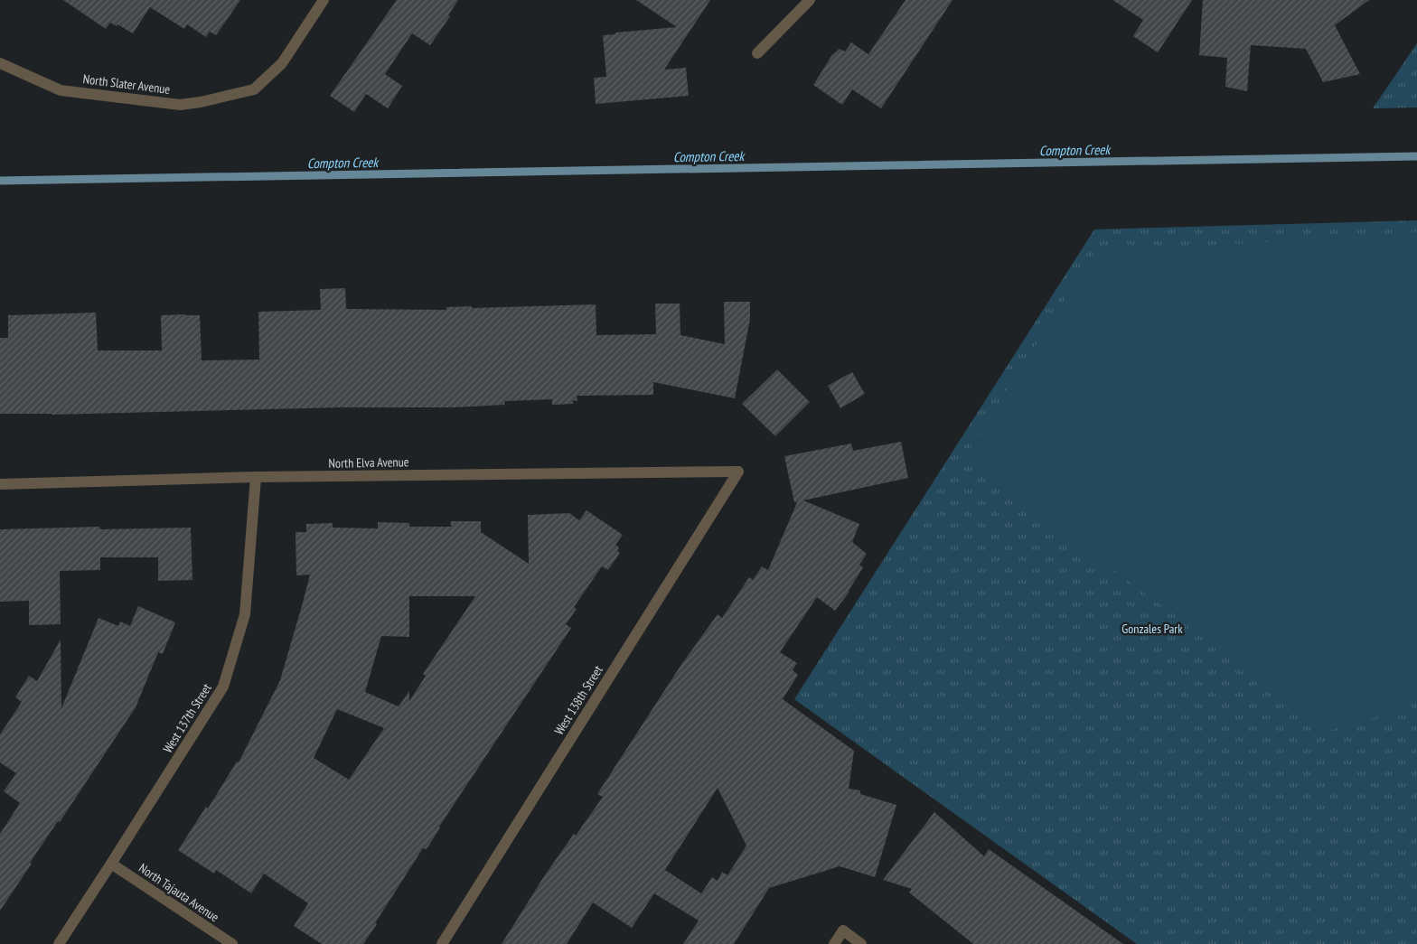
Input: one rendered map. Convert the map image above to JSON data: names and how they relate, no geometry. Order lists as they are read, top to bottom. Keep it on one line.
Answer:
{"streets":{"street":["North Slater Avenue","North Elva Avenue","West 138th Street","West 137th Street","North Tajauta Avenue"]},"crossings":[["North Elva Avenue","West 138th Street"],["North Elva Avenue","West 137th Street"],["West 137th Street","North Tajauta Avenue"]],"water":["Compton Creek"],"parks":["Gonzales Park"]}
